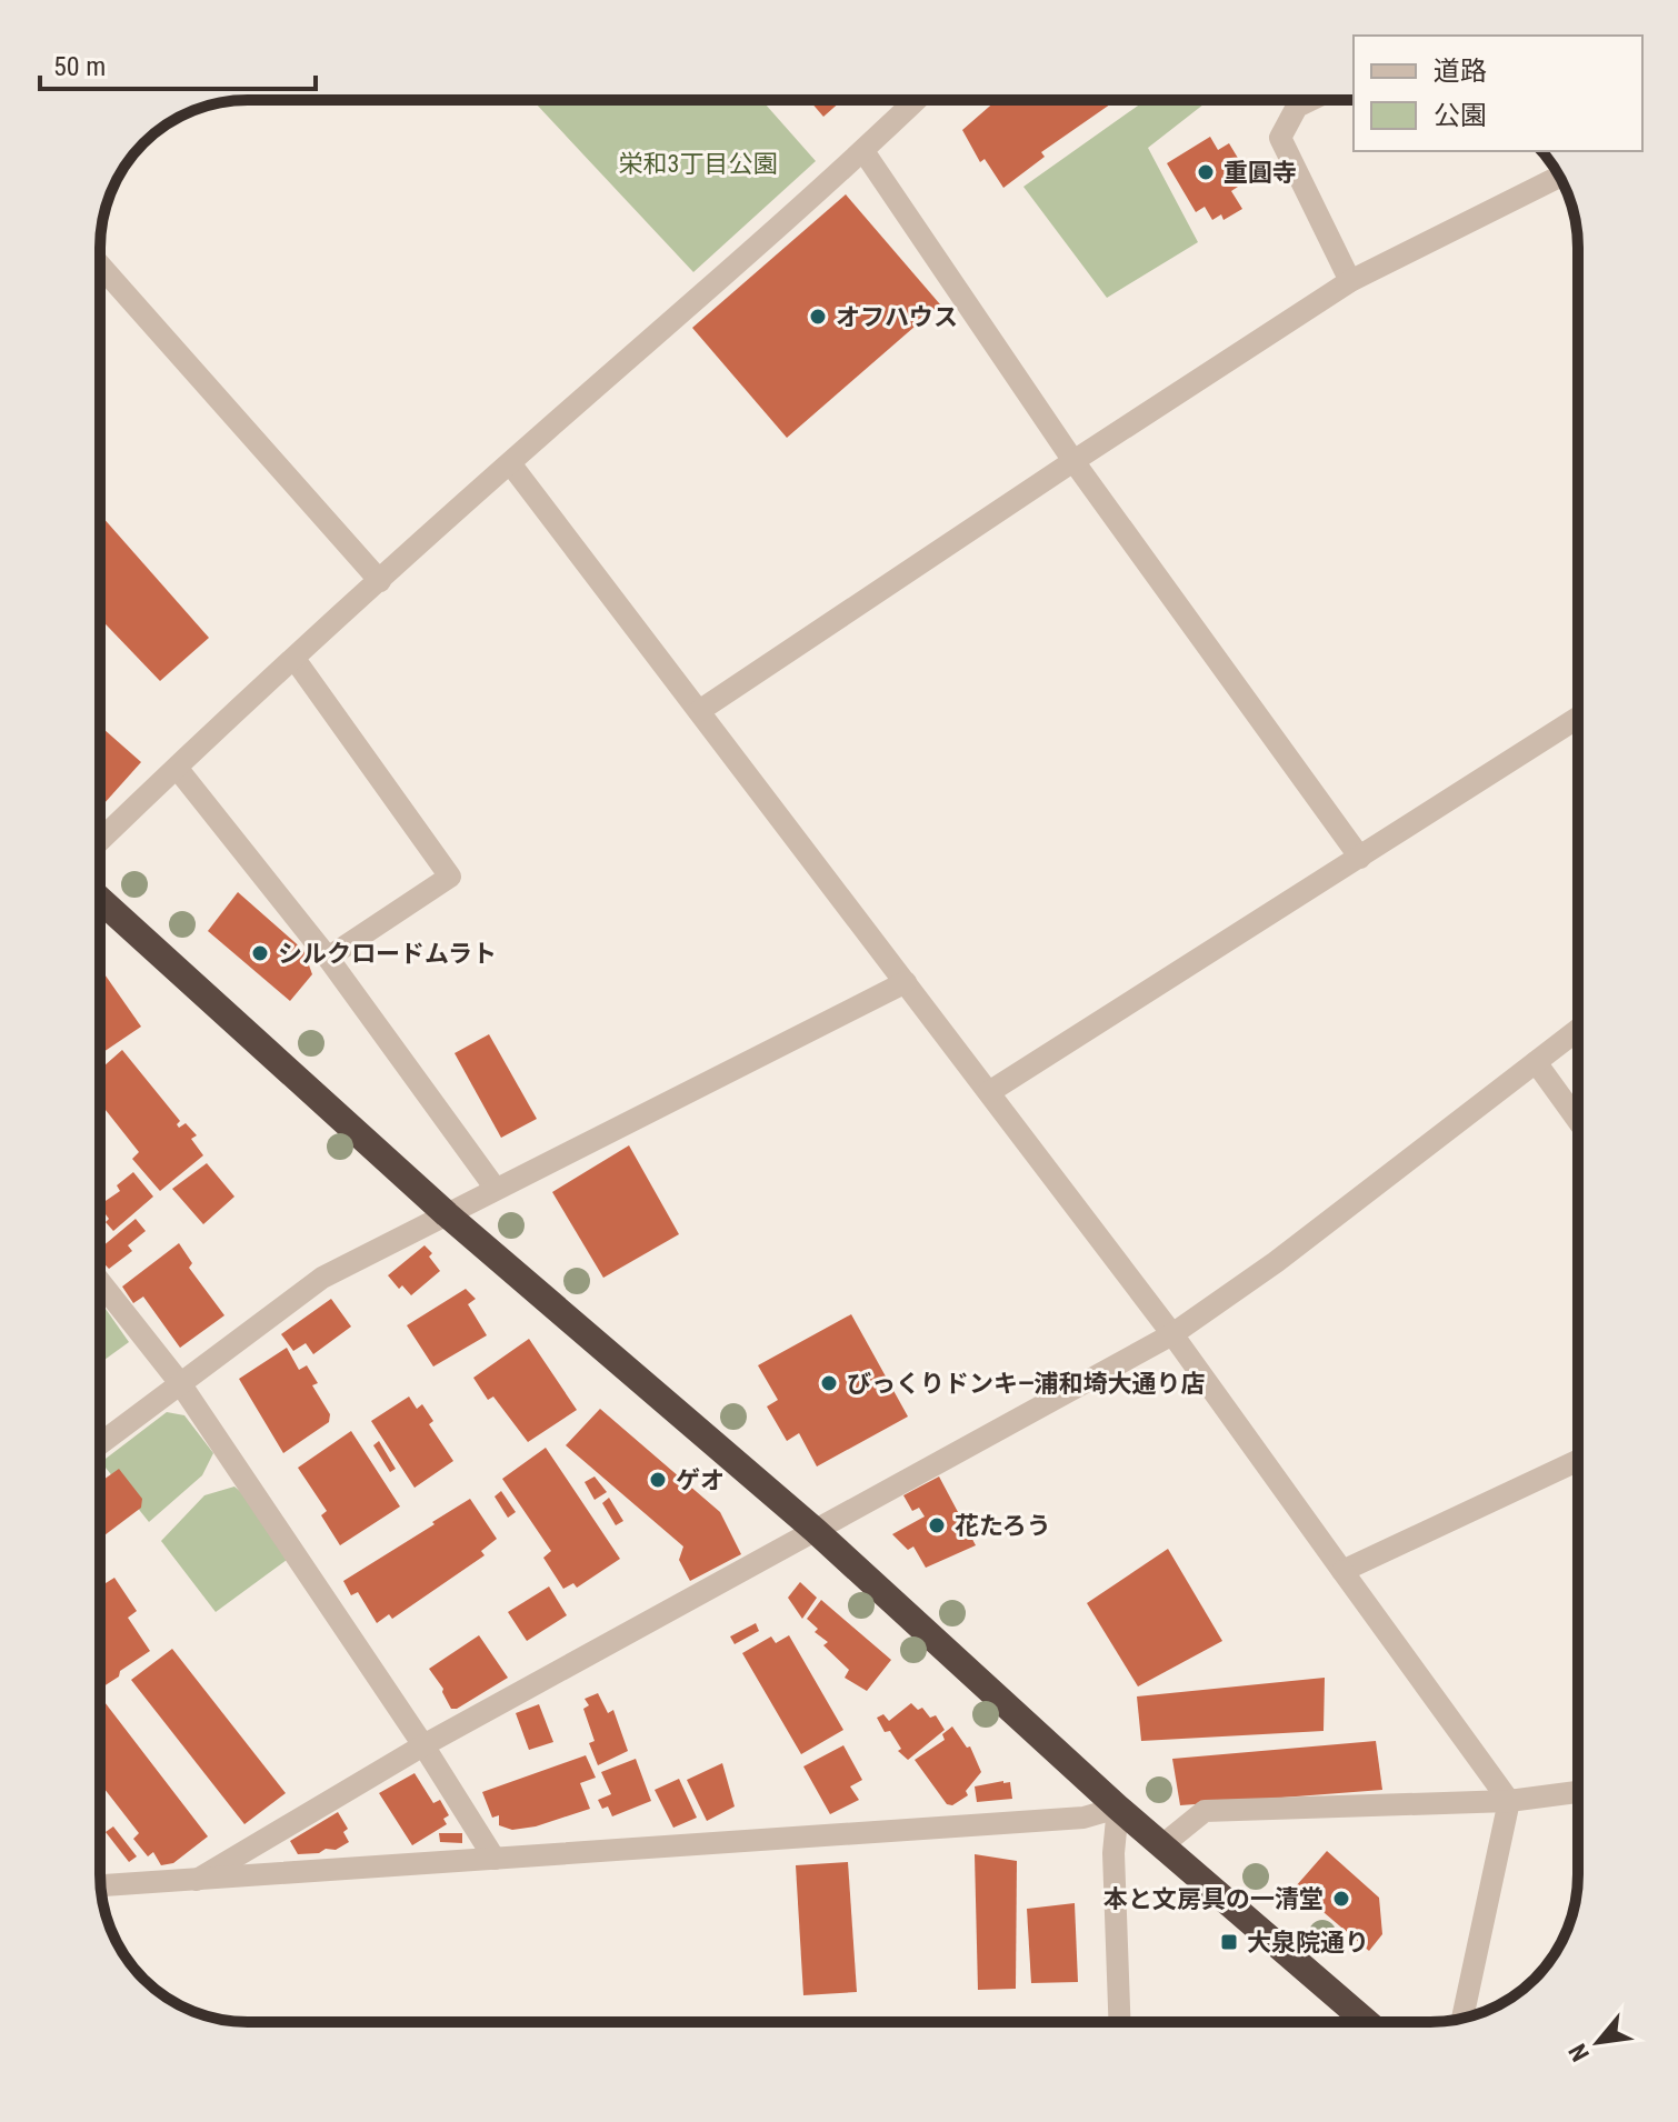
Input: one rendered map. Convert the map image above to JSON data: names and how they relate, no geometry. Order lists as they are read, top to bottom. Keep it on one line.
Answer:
{"parks":["栄和3丁目公園"],"places":{"other":["重圓寺","オフハウス","シルクロードムラト","びっくりドンキ―浦和埼大通り店","ゲオ","花たろう","本と文房具の一清堂"],"transit":["大泉院通り"]},"legend":["道路","公園"],"scale_bar":"50 m","north":"bottom left"}
